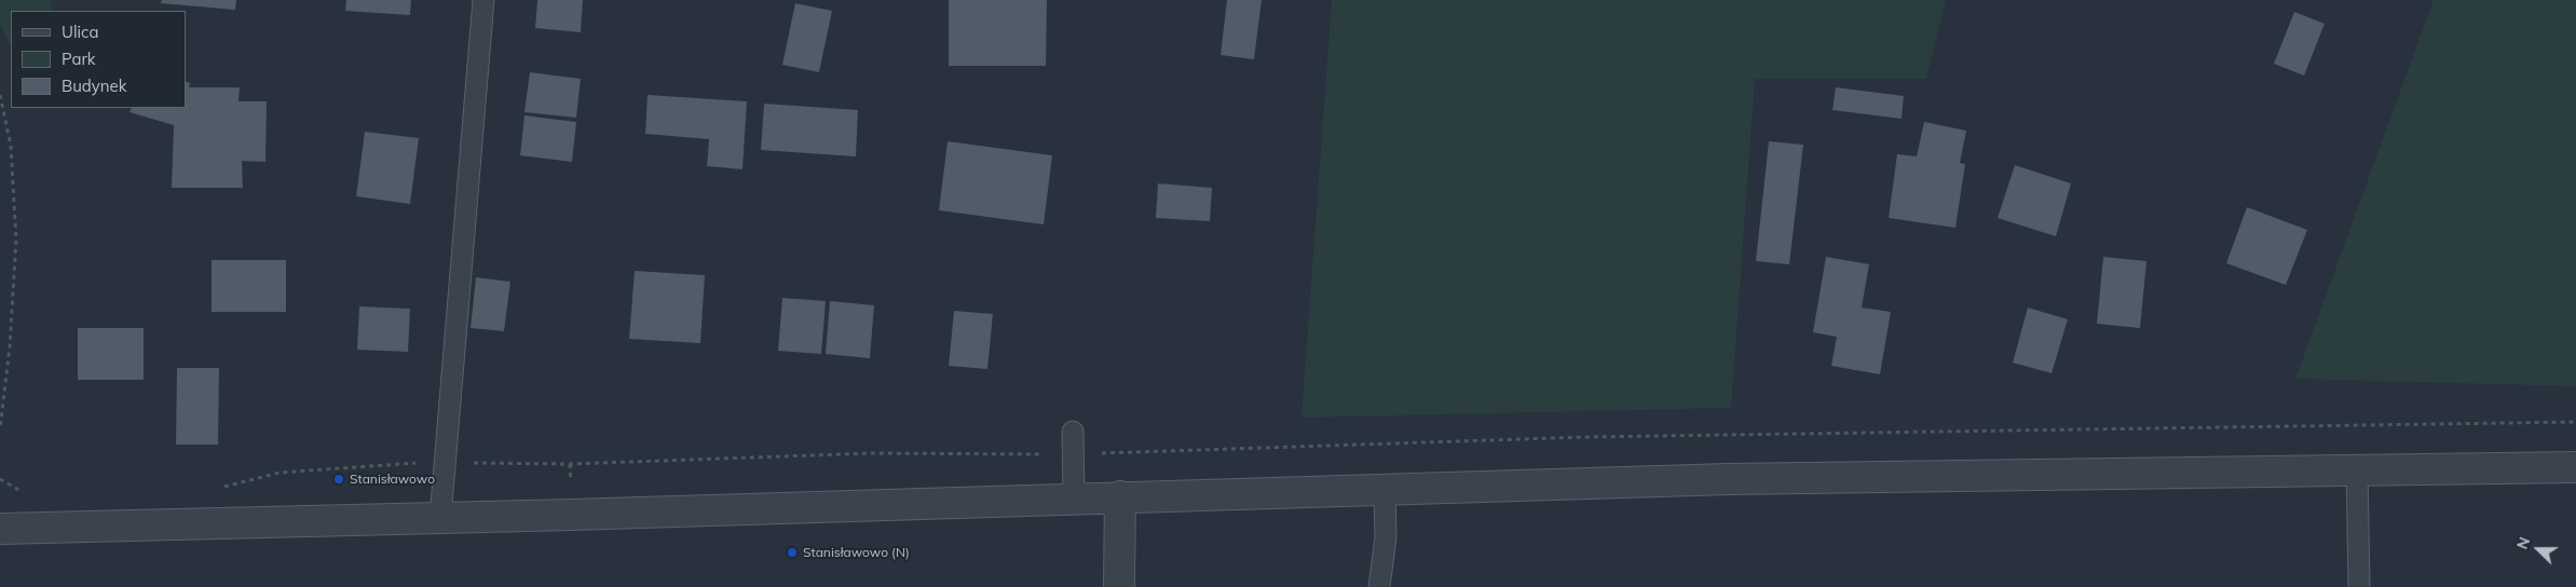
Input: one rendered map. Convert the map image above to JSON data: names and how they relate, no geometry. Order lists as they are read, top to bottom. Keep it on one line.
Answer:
{"places":["Stanisławowo","Stanisławowo (N)"],"legend":["Ulica","Park","Budynek"],"north":"left"}
